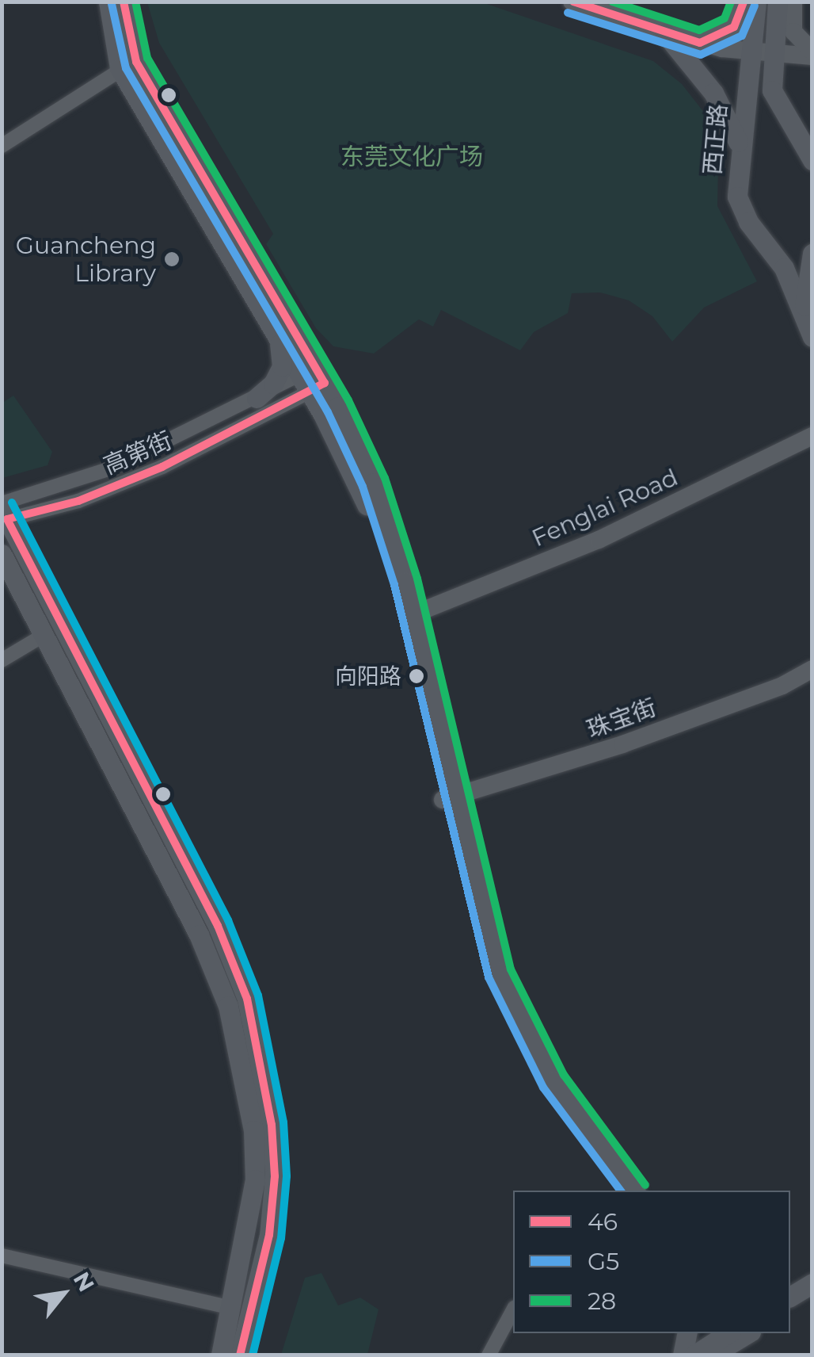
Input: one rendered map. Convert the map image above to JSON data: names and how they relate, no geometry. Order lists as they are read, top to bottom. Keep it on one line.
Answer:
{"streets":{"main road":["西正路"],"street":["高第街","Fenglai Road","珠宝街"]},"parks":["东莞文化广场"],"places":["Guancheng Library","向阳路"],"lines":["transit line 46","transit line 28","transit line G5"],"legend":["46","G5","28"],"north":"top right"}
